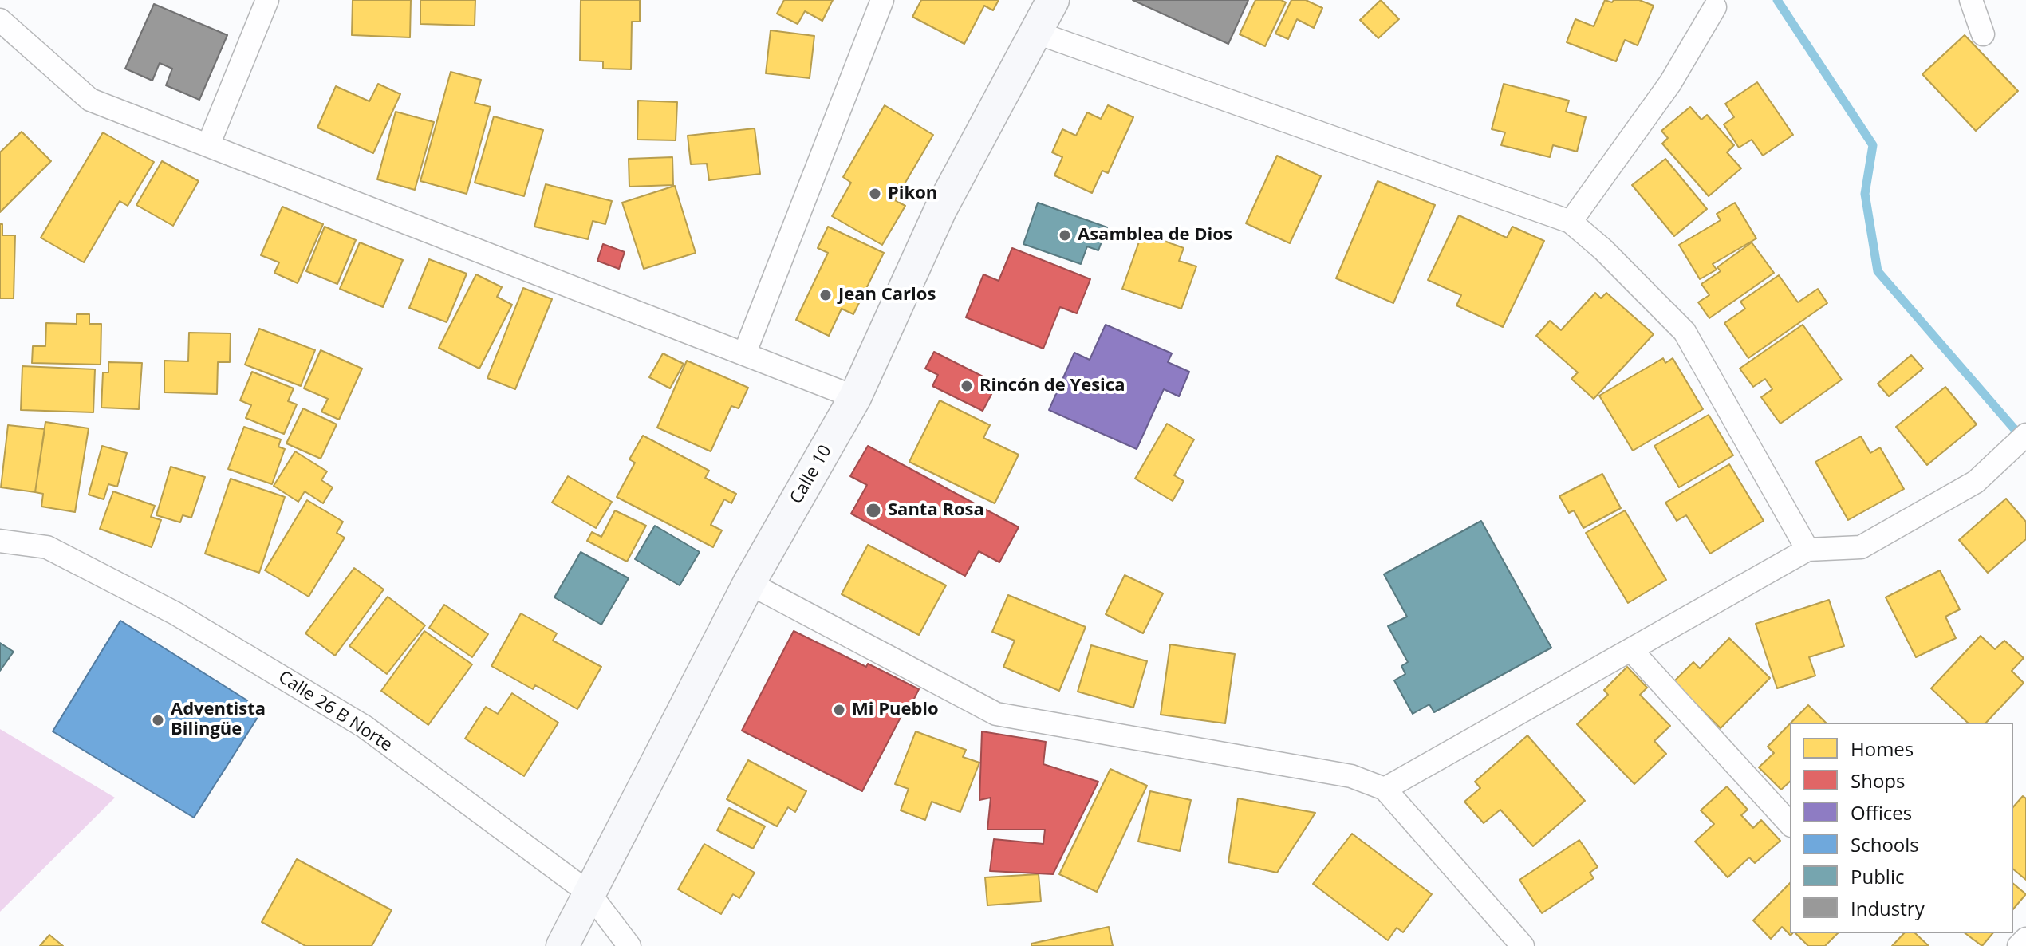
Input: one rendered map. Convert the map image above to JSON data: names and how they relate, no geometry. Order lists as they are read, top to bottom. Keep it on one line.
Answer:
{"streets":{"main road":["Calle 10"],"street":["Calle 26 B Norte"]},"crossings":[["Calle 10","Calle 26 B Norte"]],"places":["Pikon","Asamblea de Dios","Jean Carlos","Rincón de Yesica","Santa Rosa","Mi Pueblo","Adventista Bilingüe"],"legend":["Homes","Shops","Offices","Schools","Public","Industry"]}
